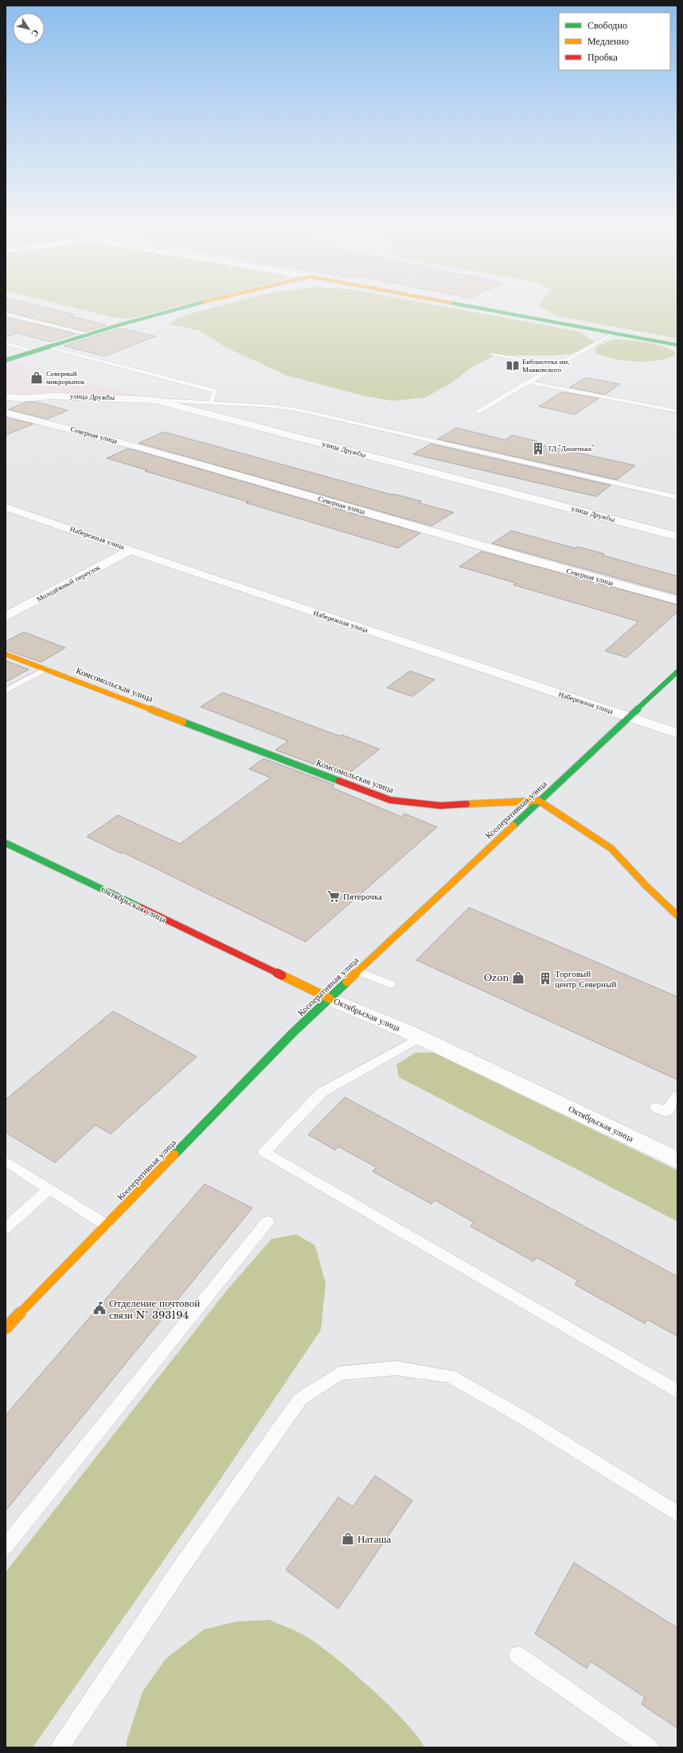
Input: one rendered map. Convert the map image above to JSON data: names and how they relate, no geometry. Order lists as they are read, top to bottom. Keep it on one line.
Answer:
{"streets":{"street":["улица Дружбы","Северная улица","Набережная улица","Молодёжный переулок","Комсомольская улица","Кооперативная улица","Октябрьская улица"]},"crossings":[["Набережная улица","Молодёжный переулок"],["Набережная улица","Кооперативная улица"],["Комсомольская улица","Кооперативная улица"],["Кооперативная улица","Октябрьская улица"]],"places":{"library":["Библиотека им. Маяковского"],"shop":["Северный микрорынок","Ozon","Наташа"],"building":["ТД \"Дашенька\"","Торговый центр Северный"],"supermarket":["Пятёрочка"],"public building":["Отделение почтовой связи № 393194"]},"legend":["Свободно","Медленно","Пробка"],"north":"bottom right"}
